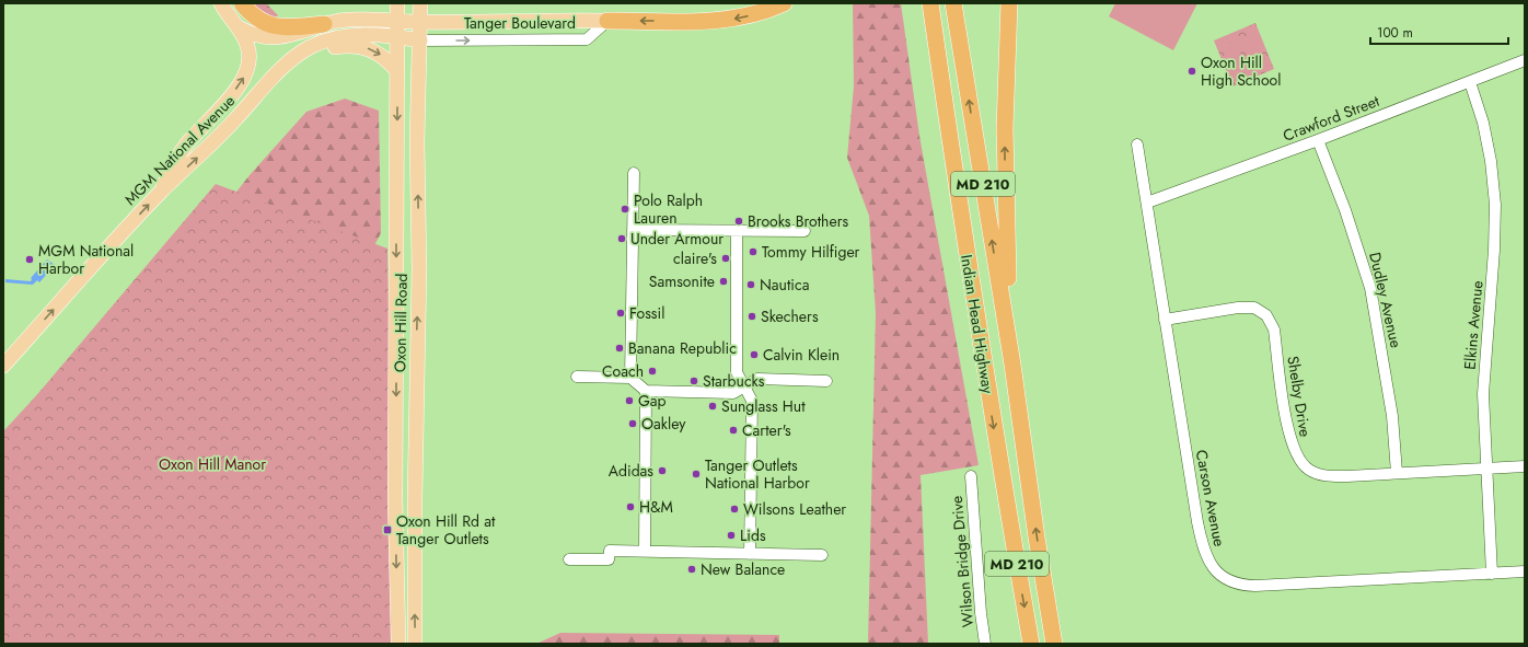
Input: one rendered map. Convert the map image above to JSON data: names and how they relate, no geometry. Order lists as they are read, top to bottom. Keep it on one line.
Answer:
{"streets":{"highway":["MD 210","Indian Head Highway"],"main road":["Tanger Boulevard","MGM National Avenue","Oxon Hill Road"],"street":["Crawford Street","Dudley Avenue","Elkins Avenue","Shelby Drive","Carson Avenue","Wilson Bridge Drive"]},"crossings":[["Tanger Boulevard","MGM National Avenue"],["Tanger Boulevard","Oxon Hill Road"],["Crawford Street","Dudley Avenue"],["Crawford Street","Elkins Avenue"],["Crawford Street","Carson Avenue"],["MGM National Avenue","Oxon Hill Road"],["Dudley Avenue","Shelby Drive"],["Elkins Avenue","Shelby Drive"],["Elkins Avenue","Carson Avenue"],["Shelby Drive","Carson Avenue"]],"one_way":["MGM National Avenue"],"parks":["Oxon Hill Manor"],"places":{"other":["Oxon Hill High School","Polo Ralph Lauren","Brooks Brothers","Under Armour","Tommy Hilfiger","claire's","MGM National Harbor","Samsonite","Nautica","Fossil","Skechers","Banana Republic","Calvin Klein","Coach","Starbucks","Gap","Sunglass Hut","Oakley","Carter's","Adidas","Tanger Outlets National Harbor","H&M","Wilsons Leather","Lids","New Balance"],"transit":["Oxon Hill Rd at Tanger Outlets"]},"scale_bar":"100 m"}
